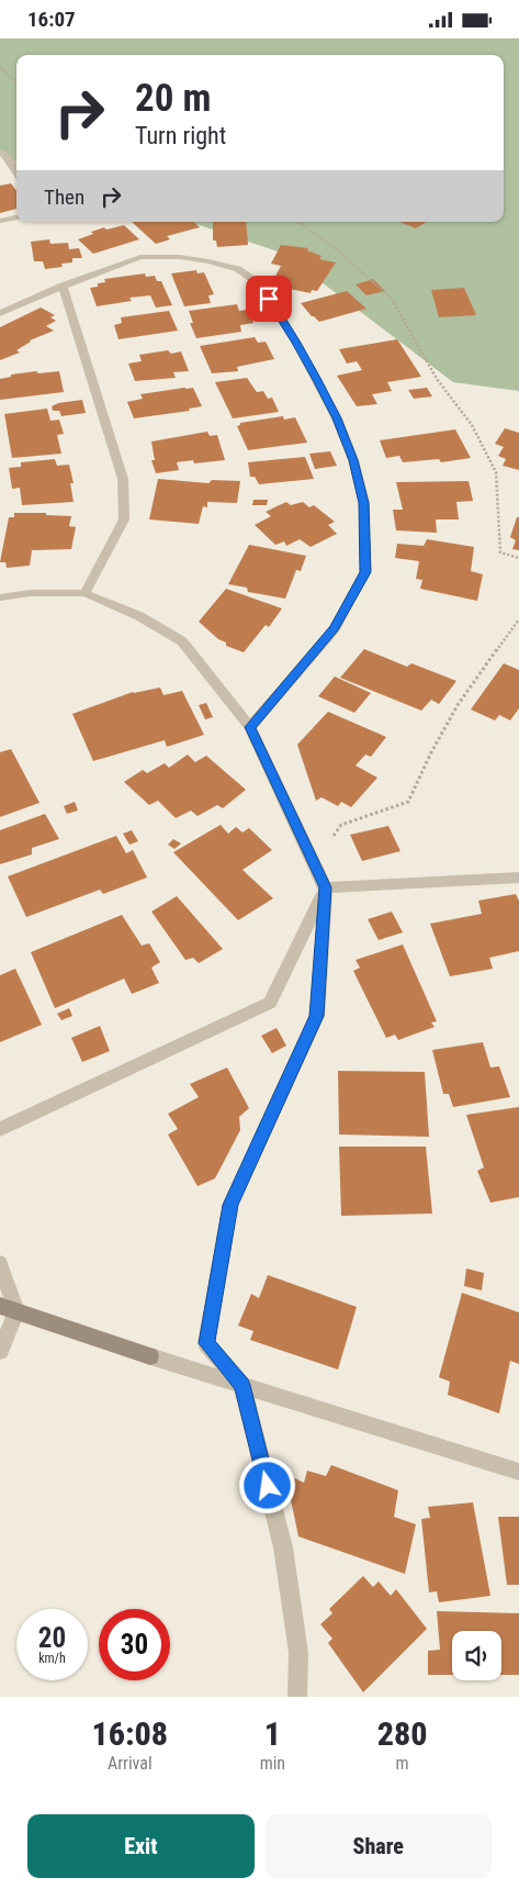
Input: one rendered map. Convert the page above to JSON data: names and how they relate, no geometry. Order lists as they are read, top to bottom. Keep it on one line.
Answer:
{"page":{"status":"16:07","turn":["20 m","Turn right"],"then":"Then","speed":"20 km/h","limit":"30","eta":["16:08","Arrival","1","min","280","m"],"buttons":["Exit","Share"]}}
